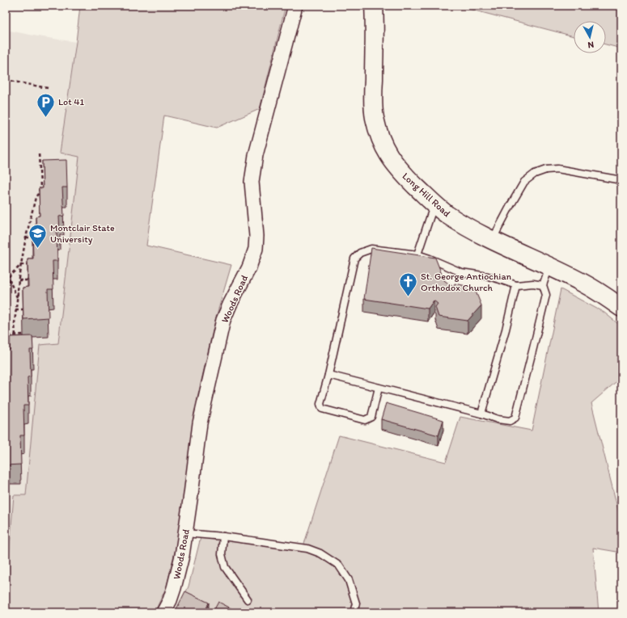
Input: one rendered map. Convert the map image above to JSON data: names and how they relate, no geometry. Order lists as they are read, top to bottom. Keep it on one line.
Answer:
{"streets":{"street":["Long Hill Road","Woods Road"]},"places":{"parking":["Lot 41"],"school or university":["Montclair State University"],"church":["St. George Antiochian Orthodox Church"]},"north":"bottom"}
